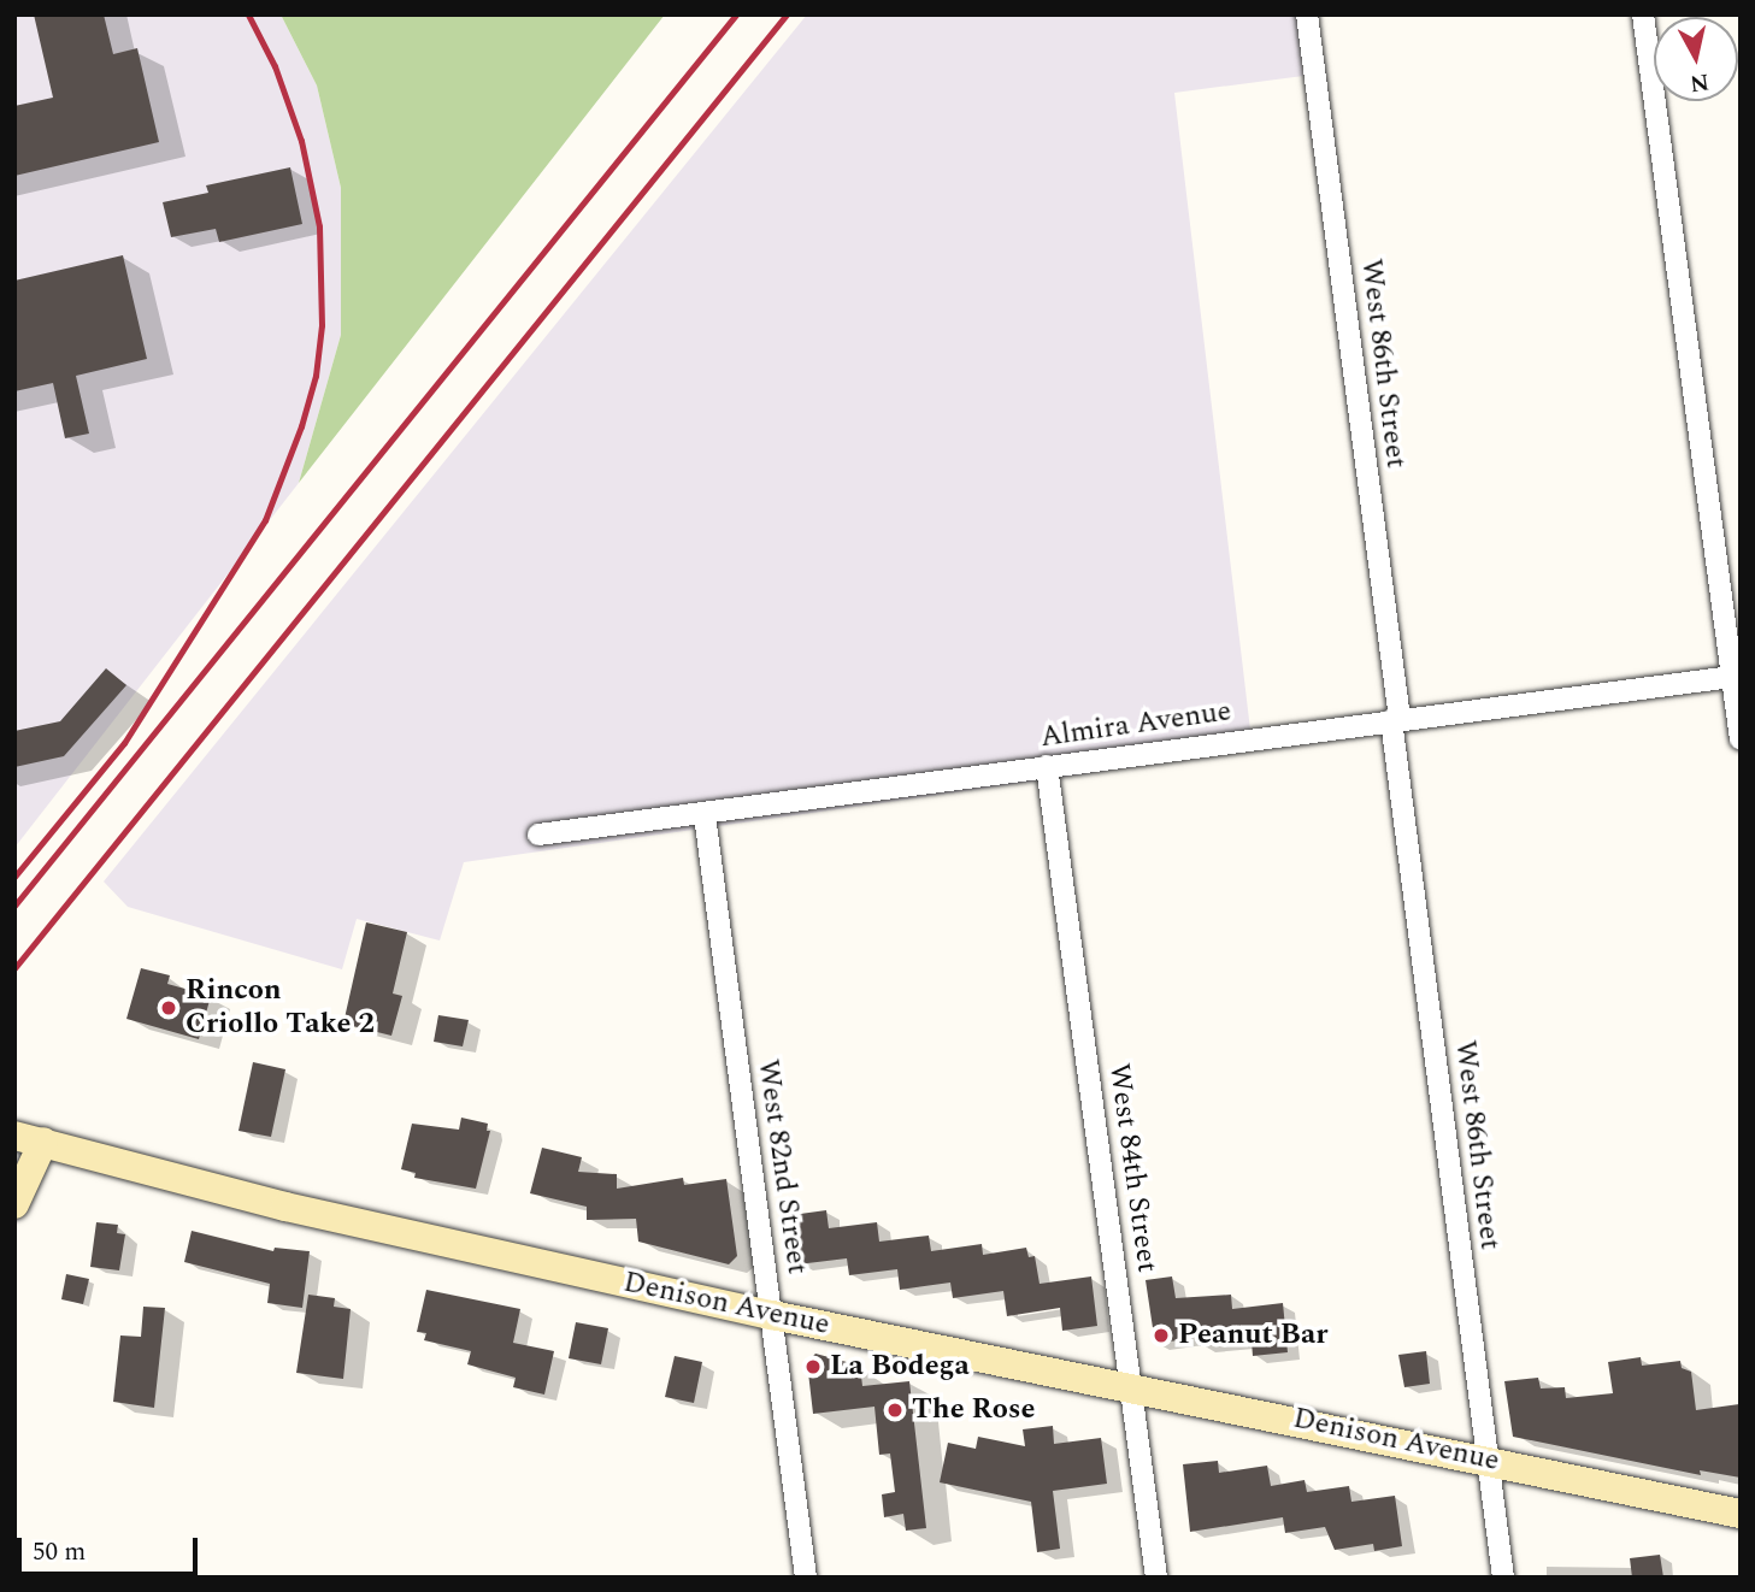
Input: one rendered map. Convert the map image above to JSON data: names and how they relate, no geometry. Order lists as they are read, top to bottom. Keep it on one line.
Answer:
{"streets":{"main road":["Denison Avenue"],"street":["West 86th Street","Almira Avenue","West 82nd Street","West 84th Street"]},"crossings":[["West 86th Street","Almira Avenue"],["West 86th Street","Denison Avenue"],["Almira Avenue","West 82nd Street"],["Almira Avenue","West 84th Street"],["West 82nd Street","Denison Avenue"],["West 84th Street","Denison Avenue"]],"places":["Rincon Criollo Take 2","Peanut Bar","La Bodega","The Rose"],"scale_bar":"50 m","north":"bottom"}
